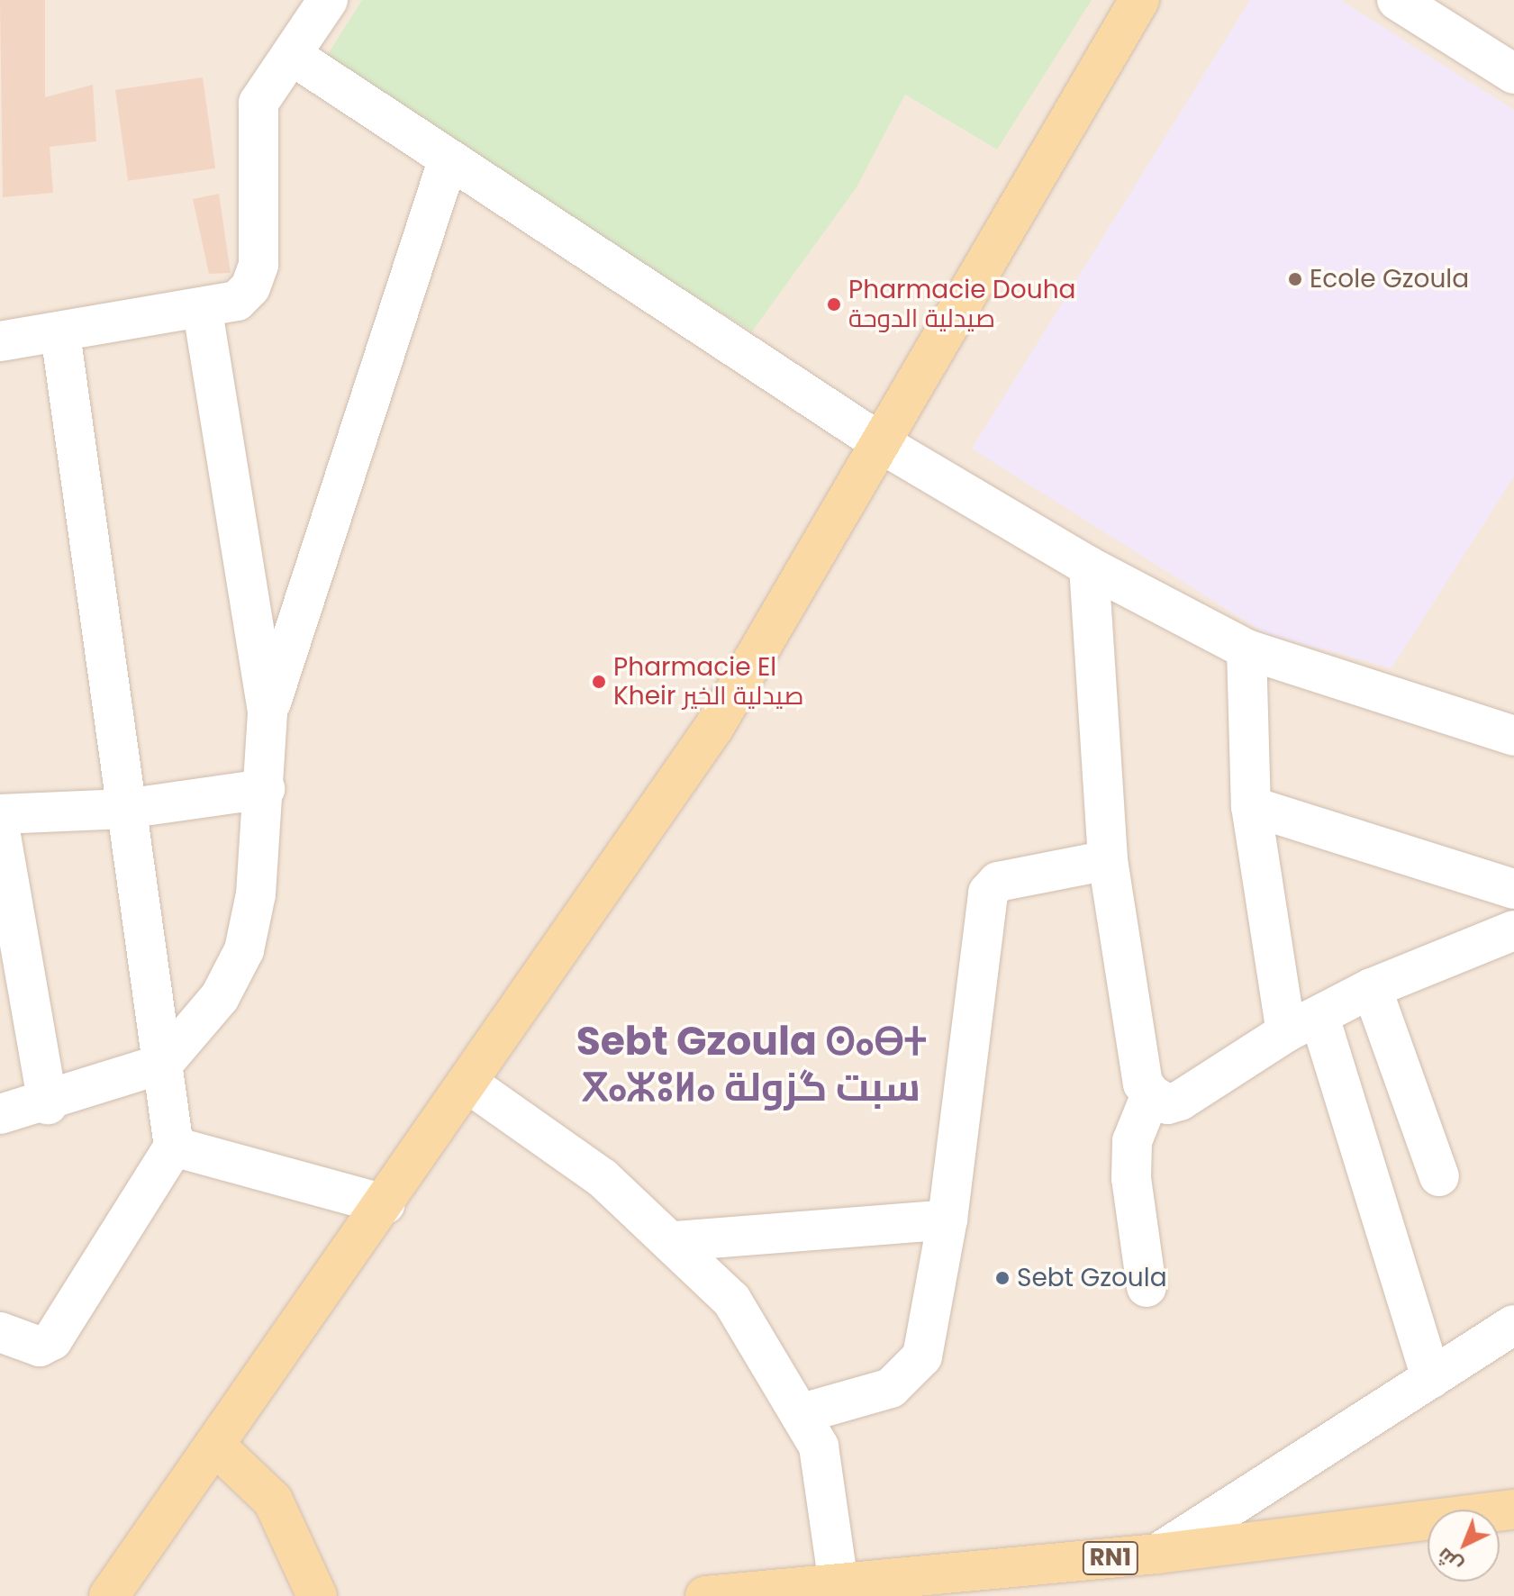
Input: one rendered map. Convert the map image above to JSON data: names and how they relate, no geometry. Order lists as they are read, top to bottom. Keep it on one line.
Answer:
{"streets":{"main road":["RN1"]},"districts":["Sebt Gzoula ⵙⴰⴱⵜ ⴳⴰⵣⵓⵍⴰ سبت گزولة"],"places":["Ecole Gzoula","Pharmacie Douha صيدلية الدوحة","Pharmacie El Kheir صيدلية الخير","Sebt Gzoula"],"north":"bottom left"}
